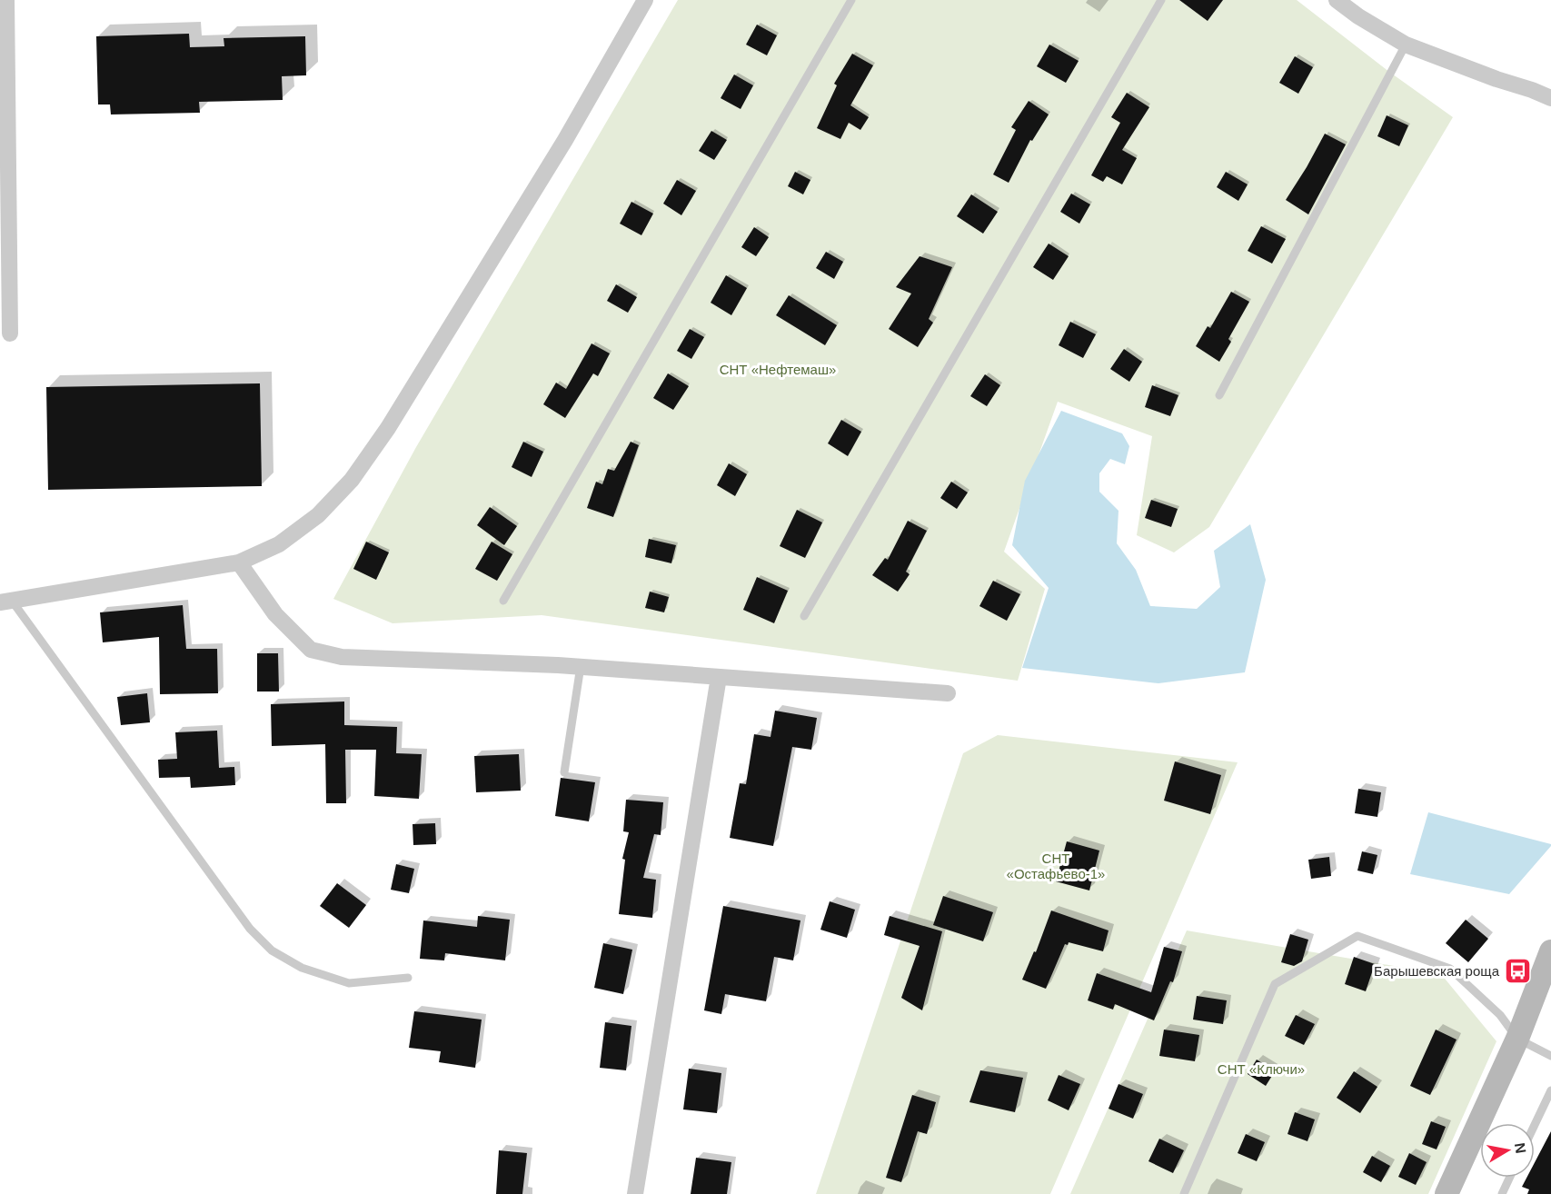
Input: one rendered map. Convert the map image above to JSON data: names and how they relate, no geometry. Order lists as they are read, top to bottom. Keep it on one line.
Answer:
{"parks":["СНТ «Нефтемаш»","СНТ «Остафьево-1»","СНТ «Ключи»"],"places":{"bus stop":["Барышевская роща"]},"north":"right"}
